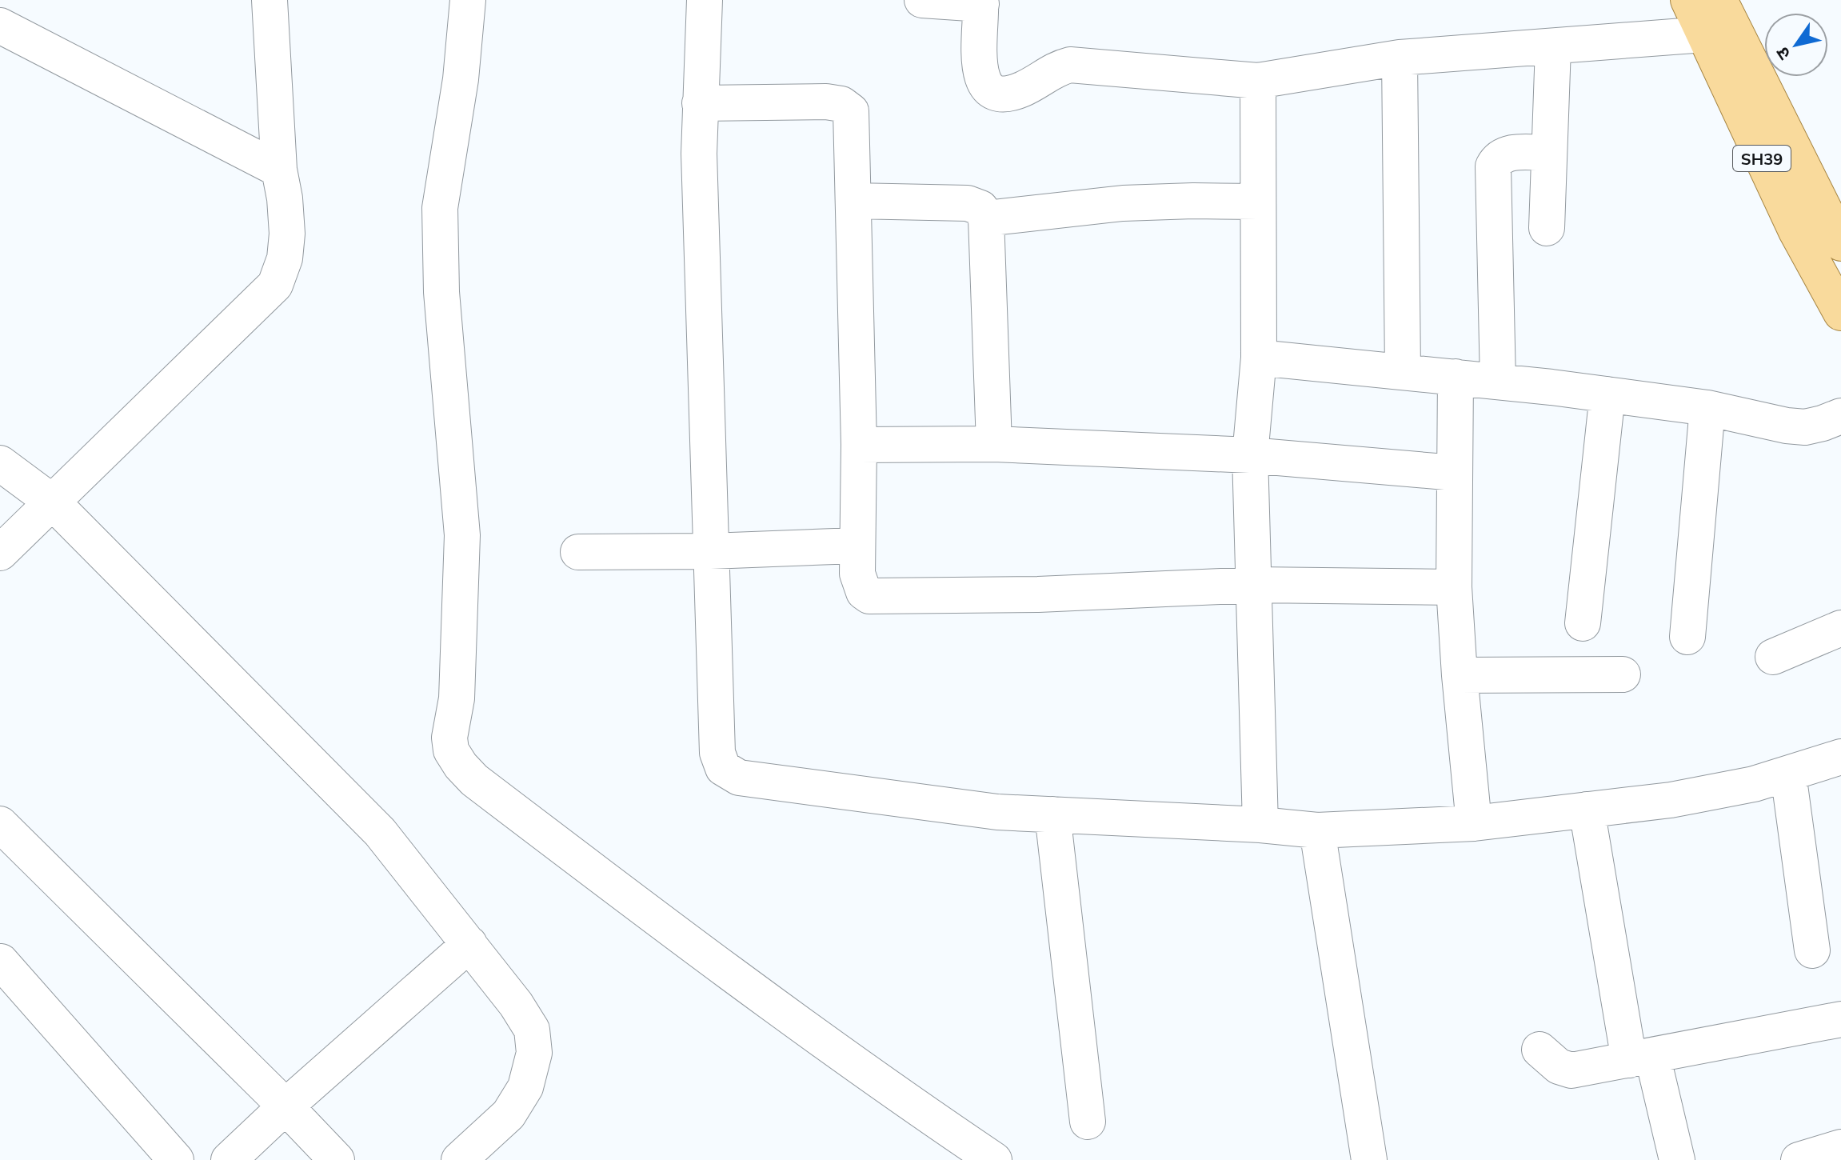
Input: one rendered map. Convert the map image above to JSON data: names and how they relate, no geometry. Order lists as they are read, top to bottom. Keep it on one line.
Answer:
{"streets":{"main road":["SH39"]},"north":"bottom left"}
